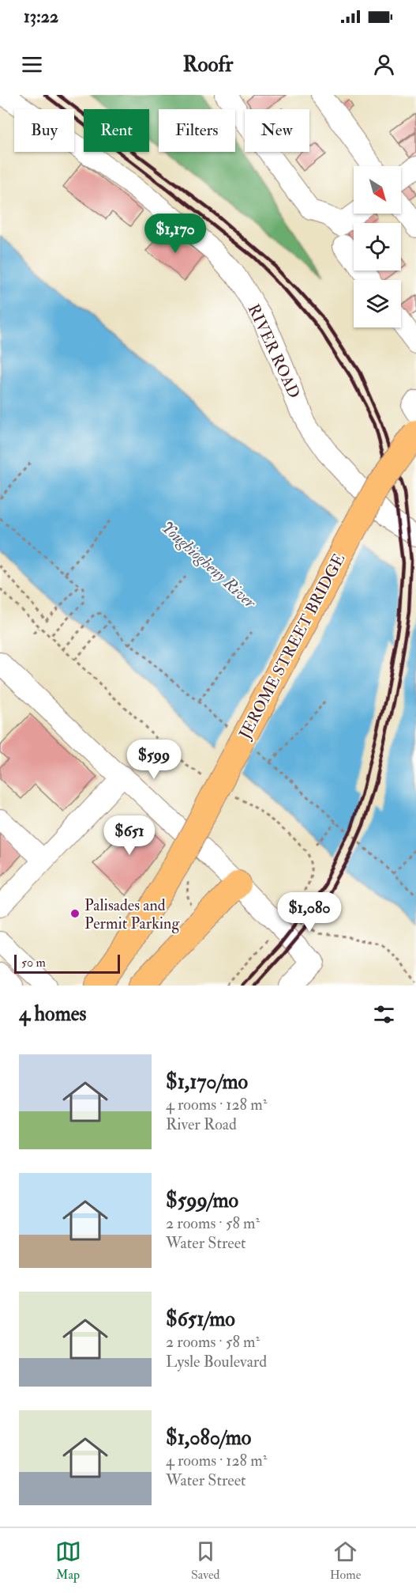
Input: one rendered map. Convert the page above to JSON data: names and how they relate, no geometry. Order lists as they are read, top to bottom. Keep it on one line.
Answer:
{"streets":{"main road":["JEROME STREET BRIDGE"],"street":["RIVER ROAD"]},"water":["Youghiogheny River"],"places":["Palisades and Permit Parking"],"scale_bar":"50 m","north":"bottom right","page":{"status":"13:22","header":"Roofr","chip":["Buy","Rent","Filters","New"],"price":["$1,170","$599","$651","$1,080"],"scale":"50 m","heading":"4 homes","list":[{"name":"$1,170/mo","note":"4 rooms · 128 m² · River Road"},{"name":"$599/mo","note":"2 rooms · 58 m² · Water Street"},{"name":"$651/mo","note":"2 rooms · 58 m² · Lysle Boulevard"},{"name":"$1,080/mo","note":"4 rooms · 128 m² · Water Street"}],"tabs":["Map","Saved","Home"]}}
